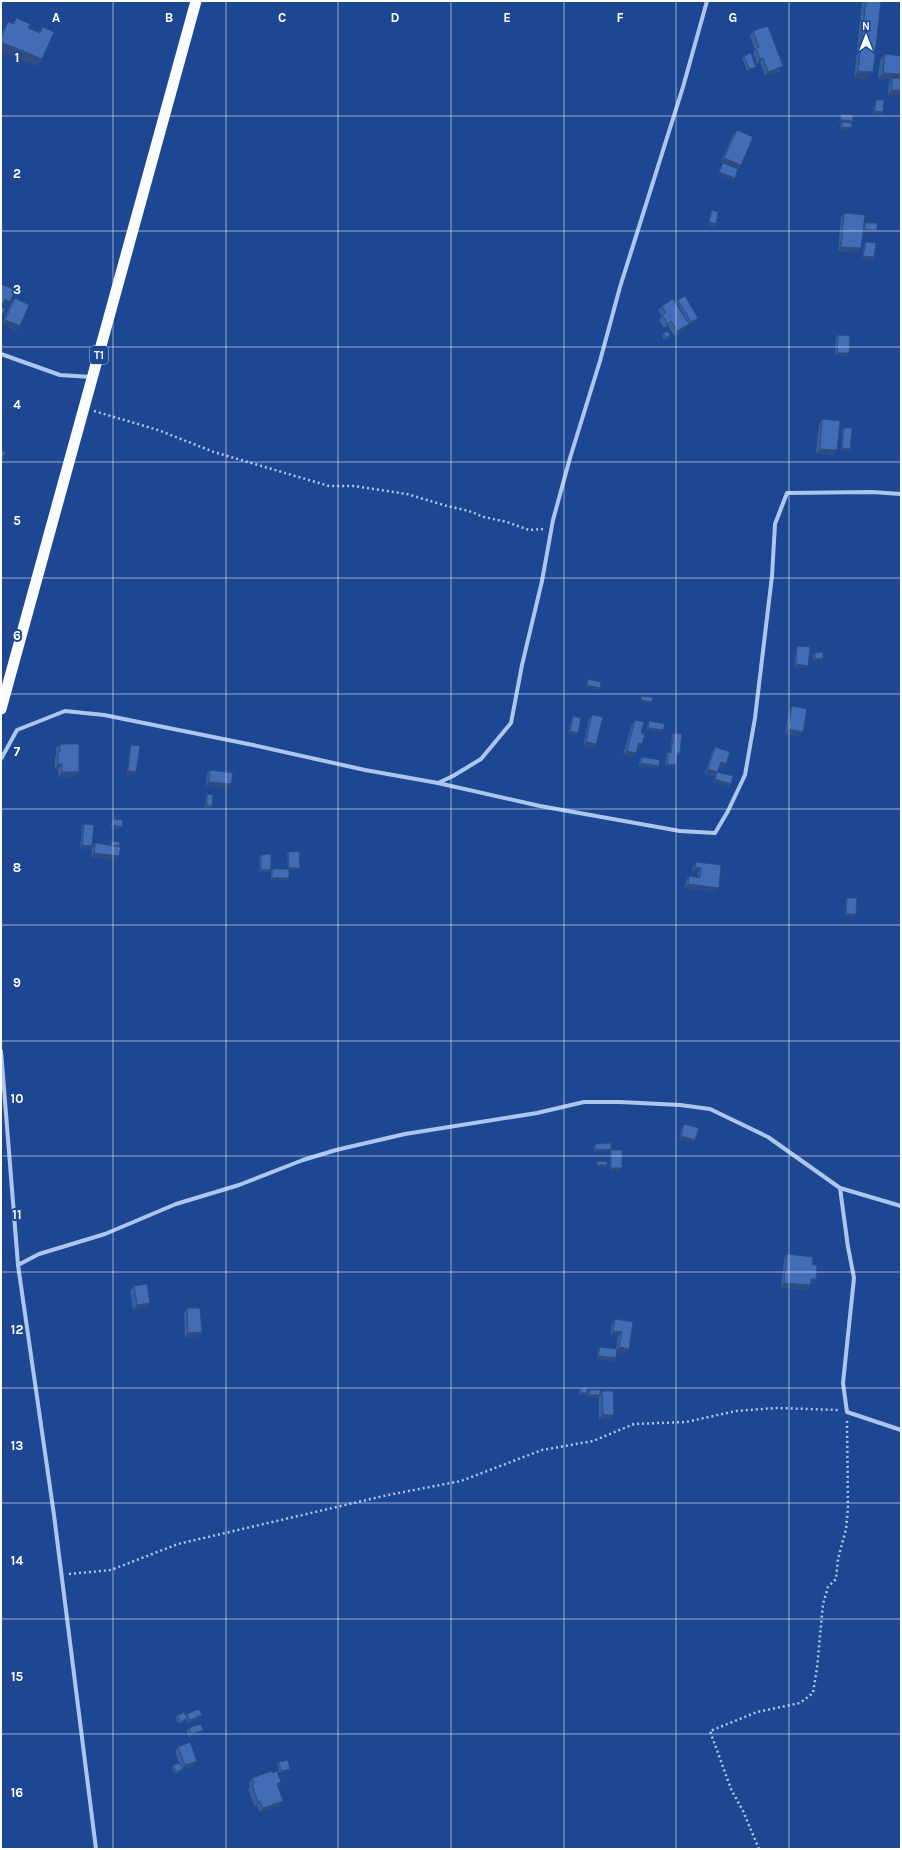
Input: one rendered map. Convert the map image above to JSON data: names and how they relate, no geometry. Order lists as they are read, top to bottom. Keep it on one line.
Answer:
{"streets":{"highway":["T1"]},"north":"top","grid":{"columns":["A","B","C","D","E","F","G"],"rows":["1","2","3","4","5","6","7","8","9","10","11","12","13","14","15","16"]}}
